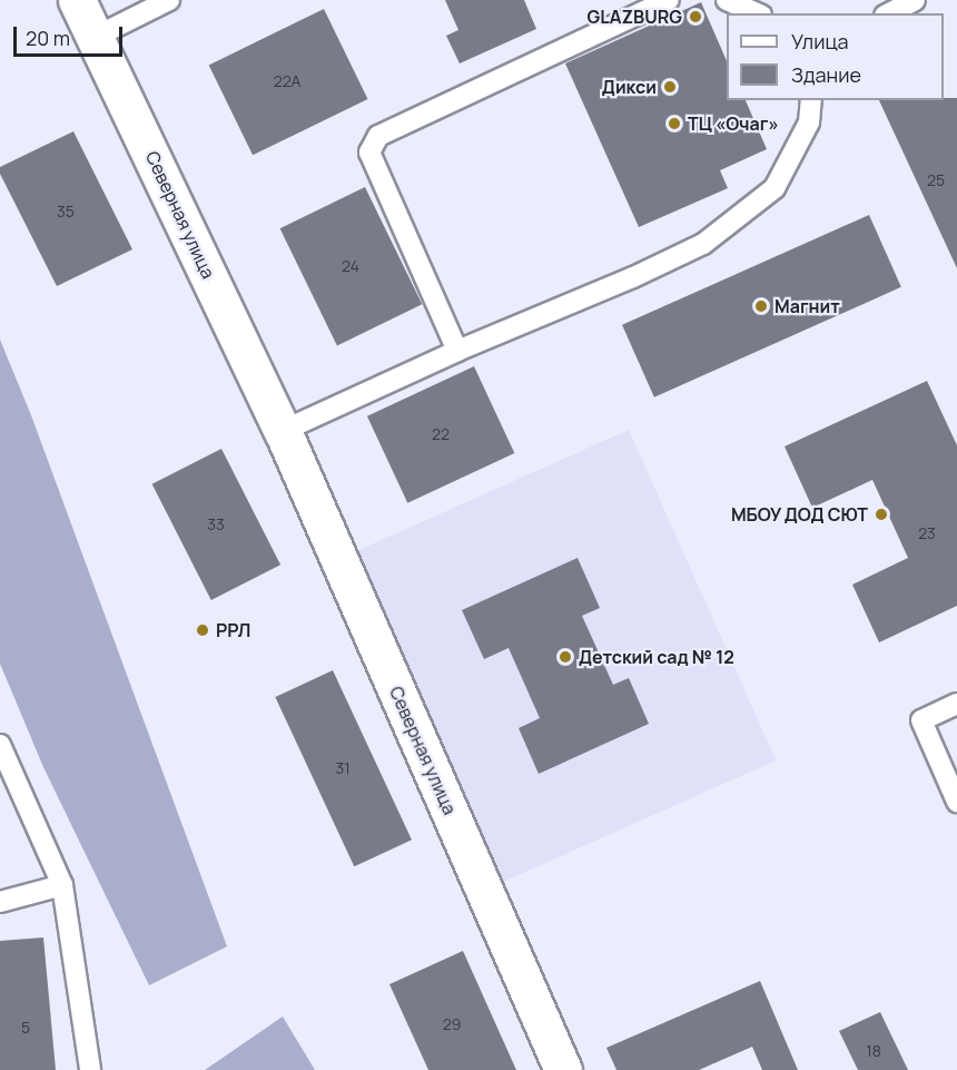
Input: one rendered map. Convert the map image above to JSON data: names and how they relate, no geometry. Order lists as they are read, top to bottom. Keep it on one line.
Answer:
{"streets":{"street":["Северная улица"]},"places":["GLAZBURG","Дикси","ТЦ «Очаг»","Магнит","МБОУ ДОД СЮТ","РРЛ","Детский сад № 12"],"house_numbers":["22А","25","35","24","22","33","23","31","29","5","18"],"legend":["Улица","Здание"],"scale_bar":"20 m"}
